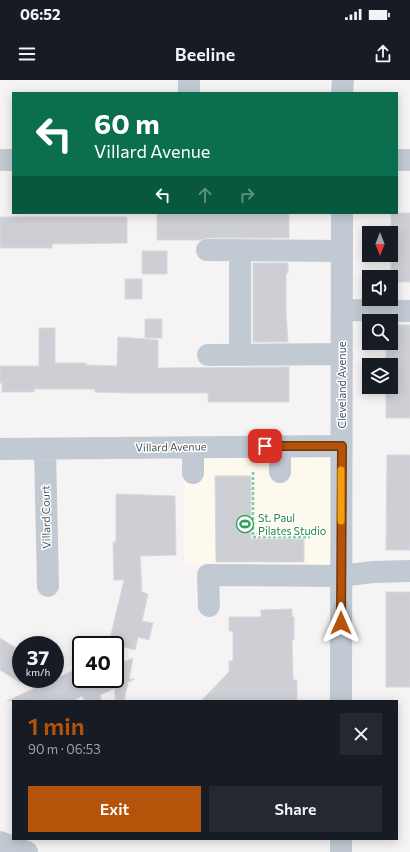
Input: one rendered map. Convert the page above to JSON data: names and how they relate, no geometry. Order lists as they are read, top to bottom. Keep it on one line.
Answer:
{"streets":{"street":["Cleveland Avenue","Villard Avenue","Villard Court"]},"crossings":[["Cleveland Avenue","Villard Avenue"],["Villard Avenue","Villard Court"]],"places":{"sports":["St. Paul Pilates Studio"]},"north":"bottom","page":{"status":"06:52","header":"Beeline","turn":["60 m","Villard Avenue"],"speed":"37 km/h","limit":"40","heading":["1 min","90 m · 06:53"],"buttons":["Exit","Share"]}}
